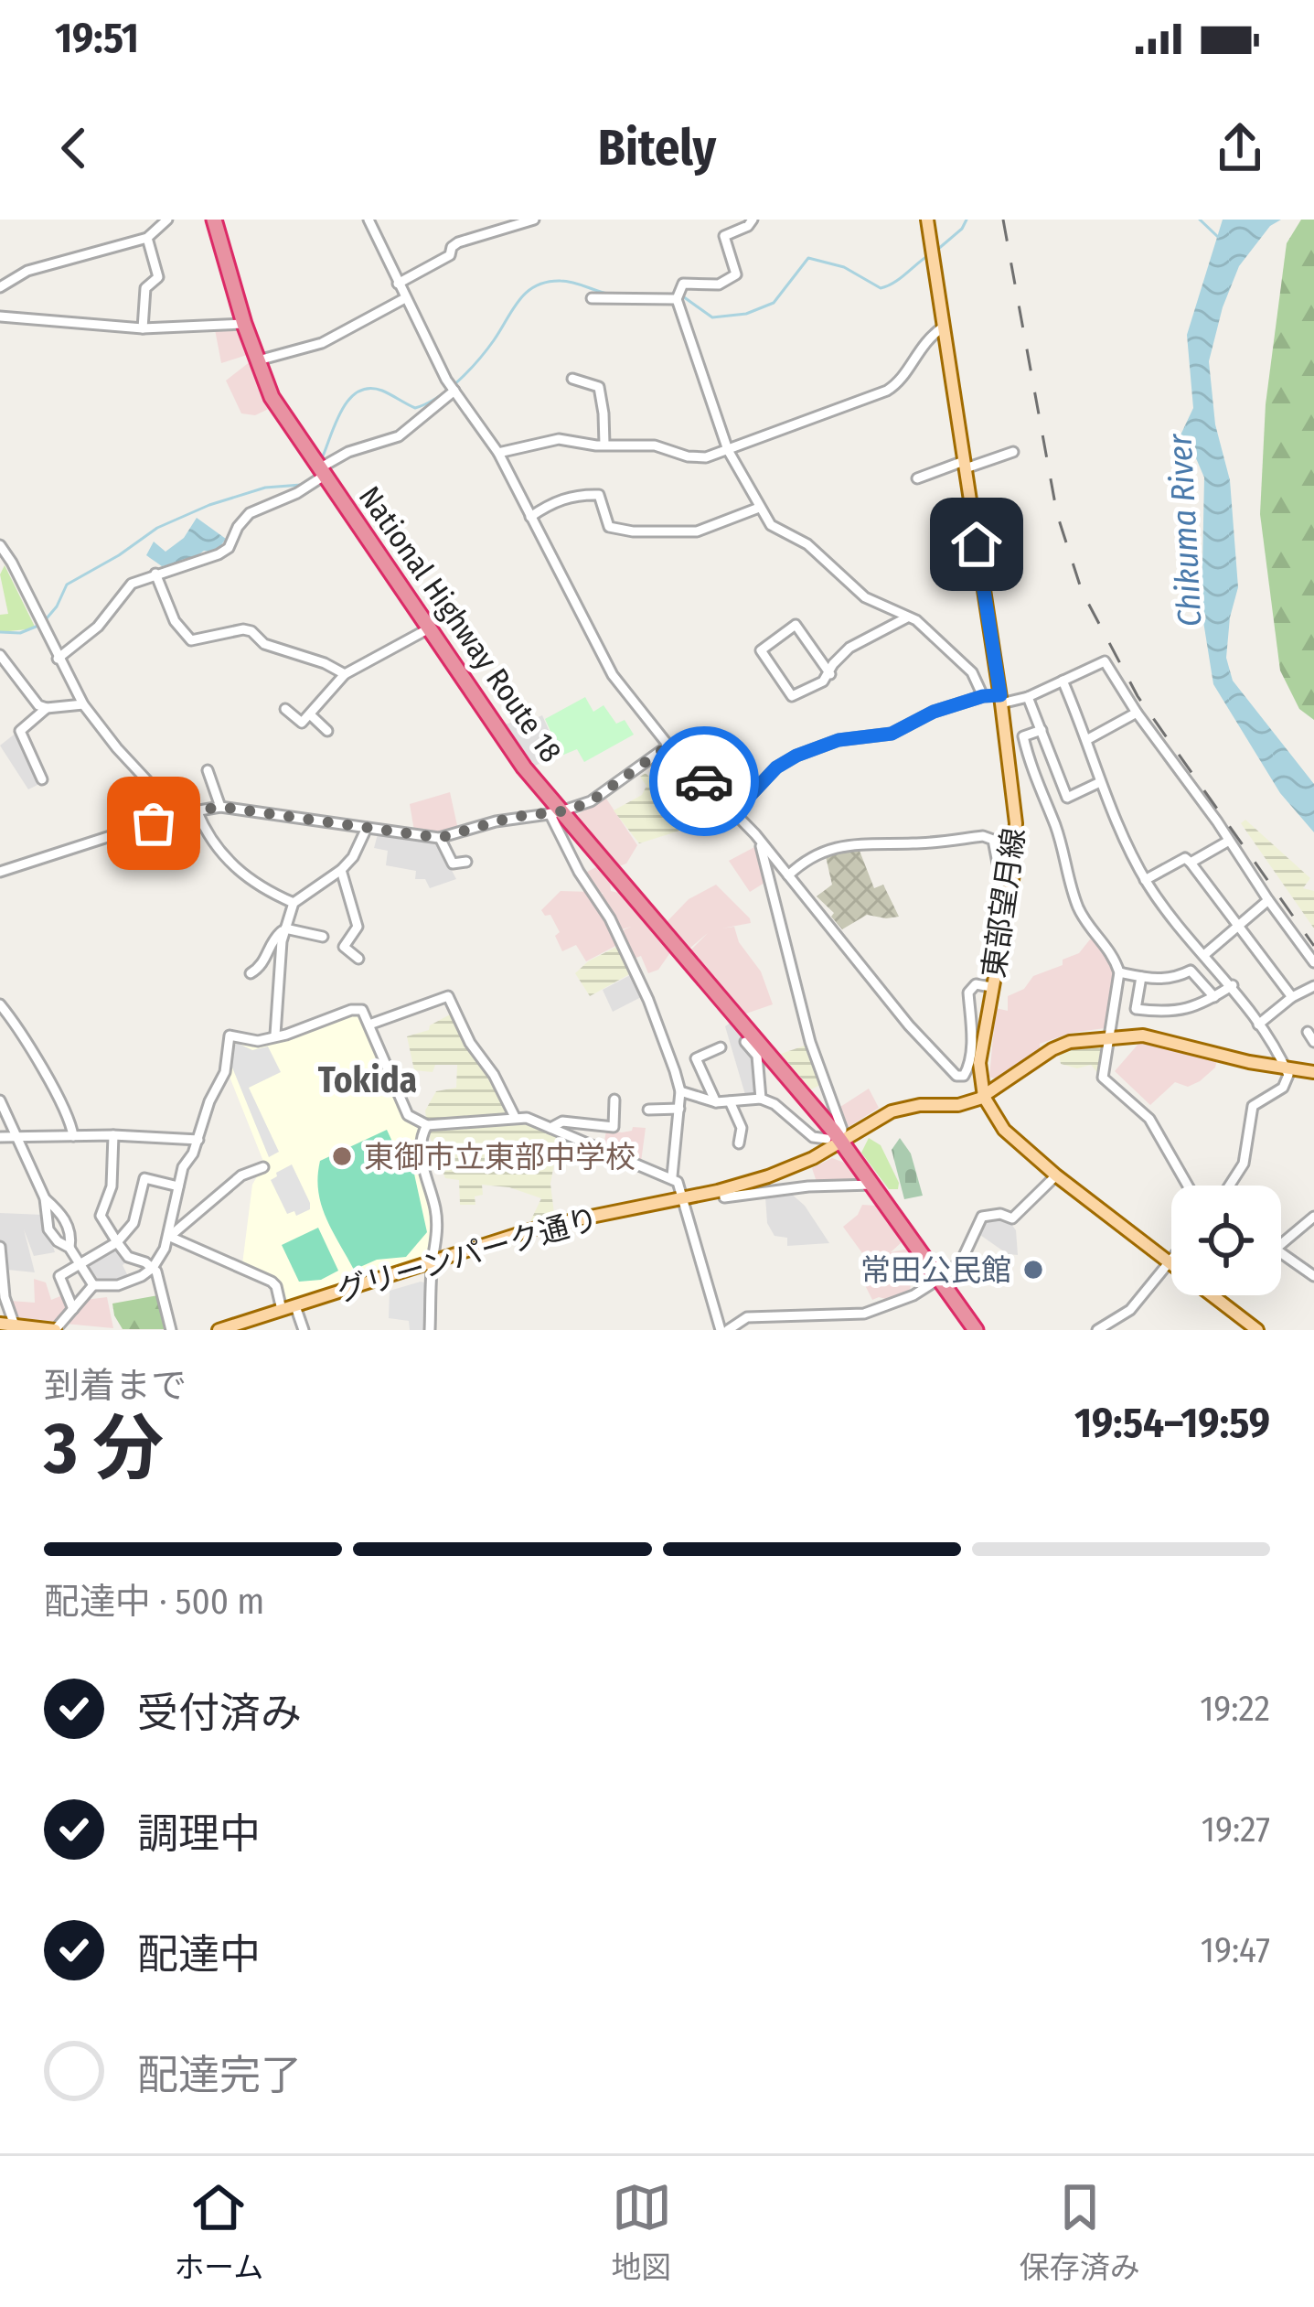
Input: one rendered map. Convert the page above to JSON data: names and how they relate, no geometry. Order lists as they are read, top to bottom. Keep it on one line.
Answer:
{"streets":{"highway":["National Highway Route 18"],"main road":["東部望月線","グリーンパーク通り"]},"crossings":[["National Highway Route 18","グリーンパーク通り"],["東部望月線","グリーンパーク通り"]],"districts":["Tokida"],"water":["Chikuma River"],"places":["東御市立東部中学校","常田公民館"],"page":{"status":"19:51","header":"Bitely","heading":["3 分","到着まで","19:54–19:59"],"bar":"配達中 · 500 m","list":[["受付済み","19:22"],["調理中","19:27"],["配達中","19:47"],"配達完了"],"tabs":["ホーム","地図","保存済み"]}}
